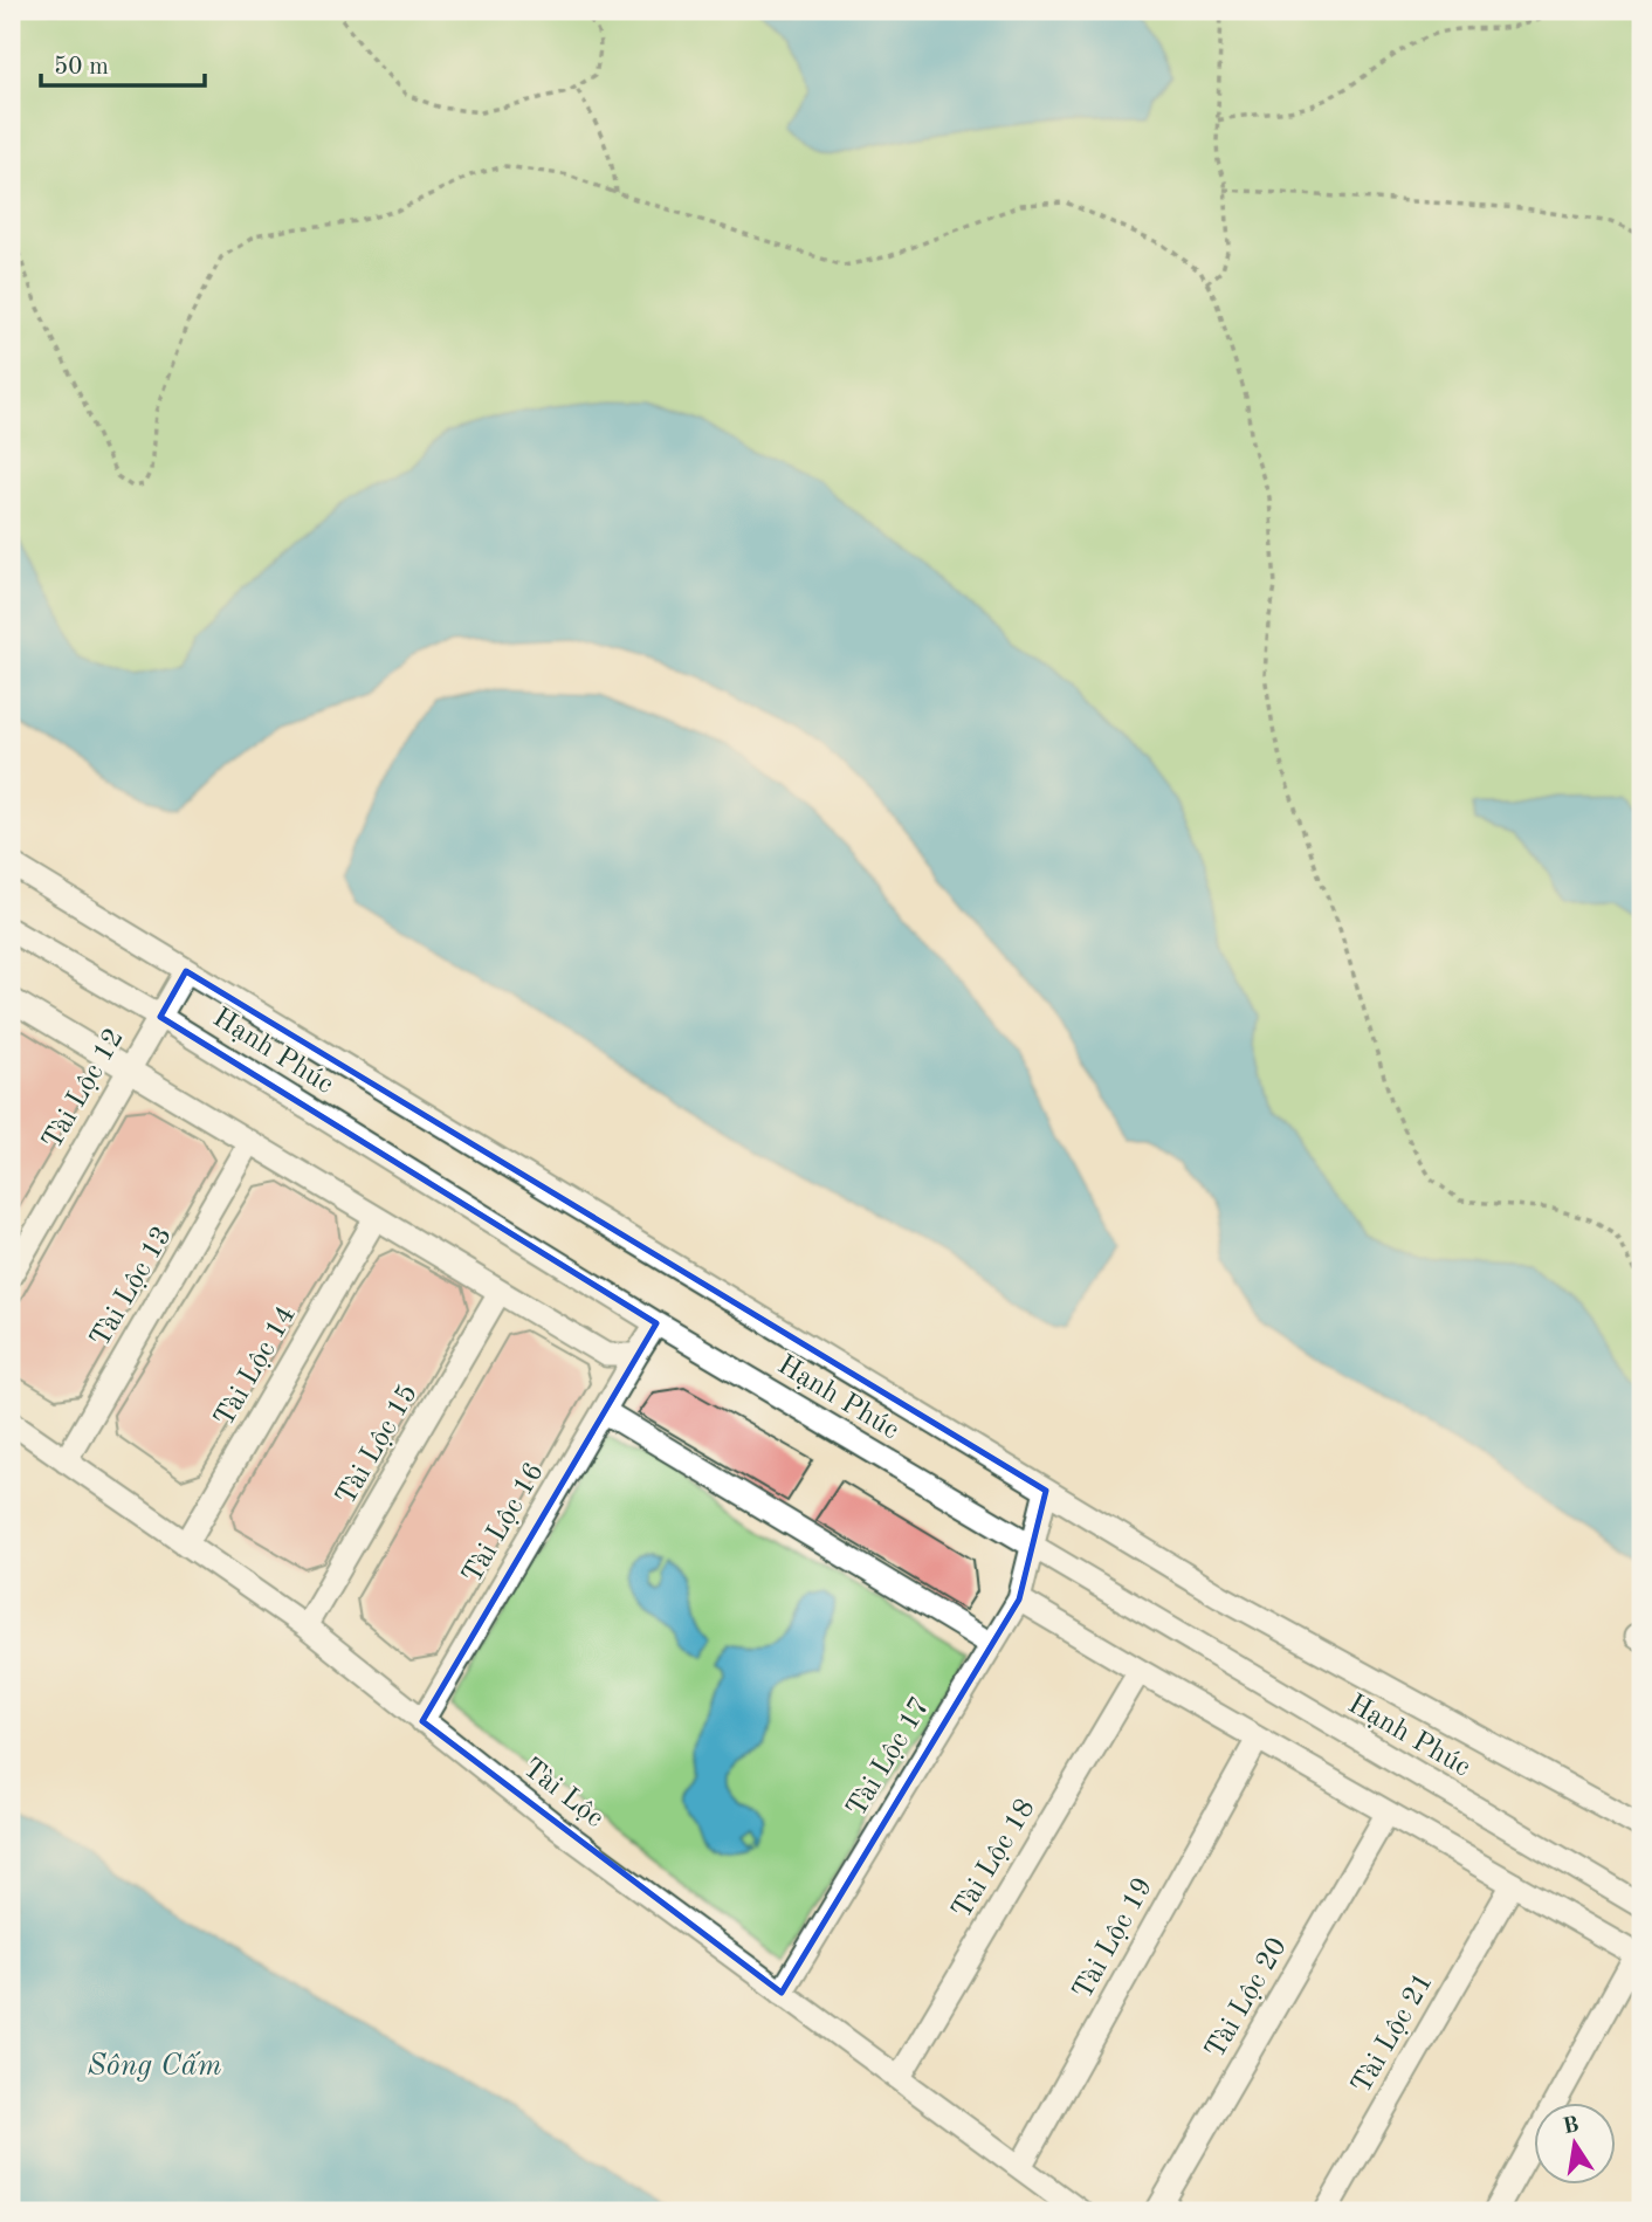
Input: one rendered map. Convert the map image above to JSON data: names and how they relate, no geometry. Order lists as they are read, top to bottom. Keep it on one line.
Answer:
{"streets":{"street":["Hạnh Phúc","Tài Lộc 12","Tài Lộc 13","Tài Lộc 14","Tài Lộc 15","Tài Lộc 16","Tài Lộc 17","Tài Lộc","Tài Lộc 18","Tài Lộc 19","Tài Lộc 20","Tài Lộc 21"]},"crossings":[["Hạnh Phúc","Tài Lộc 12"],["Hạnh Phúc","Tài Lộc 16"],["Hạnh Phúc","Tài Lộc 17"],["Tài Lộc 13","Tài Lộc"],["Tài Lộc 14","Tài Lộc"],["Tài Lộc 15","Tài Lộc"],["Tài Lộc 16","Tài Lộc"],["Tài Lộc 17","Tài Lộc"],["Tài Lộc","Tài Lộc 18"],["Tài Lộc","Tài Lộc 19"]],"water":["Sông Cấm"],"scale_bar":"50 m","north":"top"}
